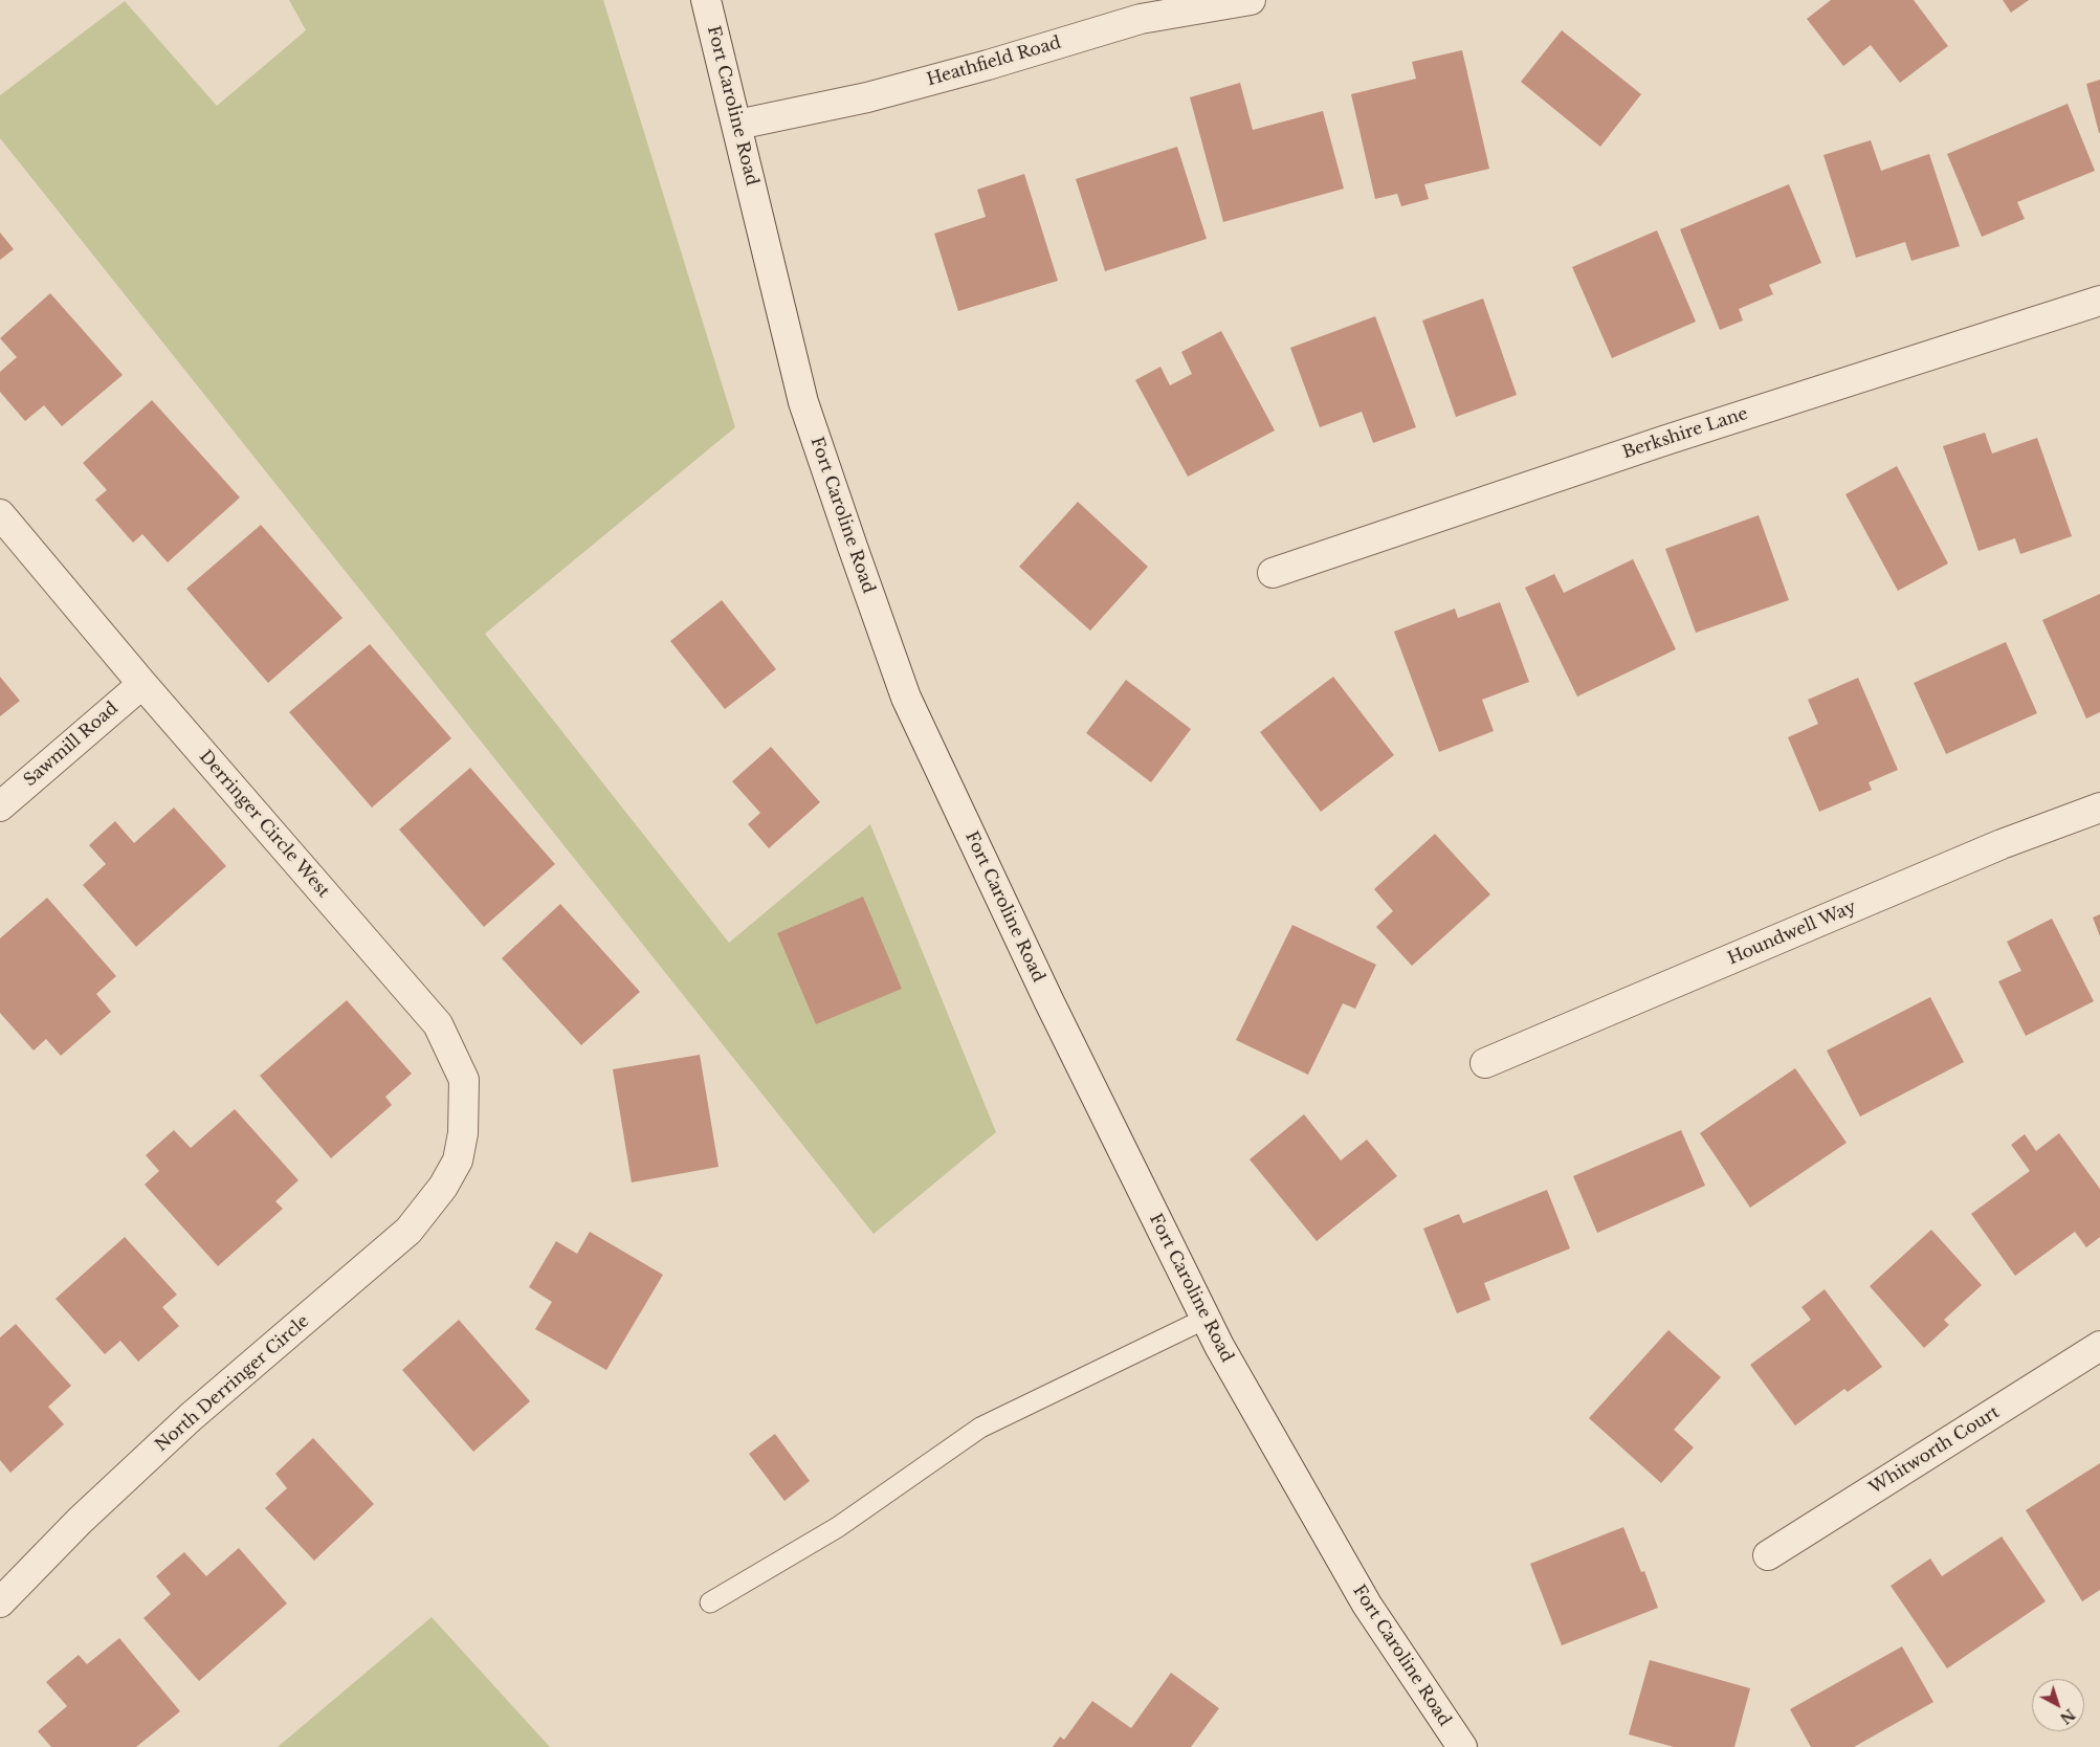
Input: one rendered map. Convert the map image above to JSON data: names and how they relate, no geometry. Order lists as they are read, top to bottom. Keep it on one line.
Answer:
{"streets":{"street":["Heathfield Road","Fort Caroline Road","Berkshire Lane","Sawmill Road","Derringer Circle West","Houndwell Way","North Derringer Circle","Whitworth Court"]},"crossings":[["Heathfield Road","Fort Caroline Road"],["Sawmill Road","Derringer Circle West"],["Derringer Circle West","North Derringer Circle"]],"north":"bottom right"}
